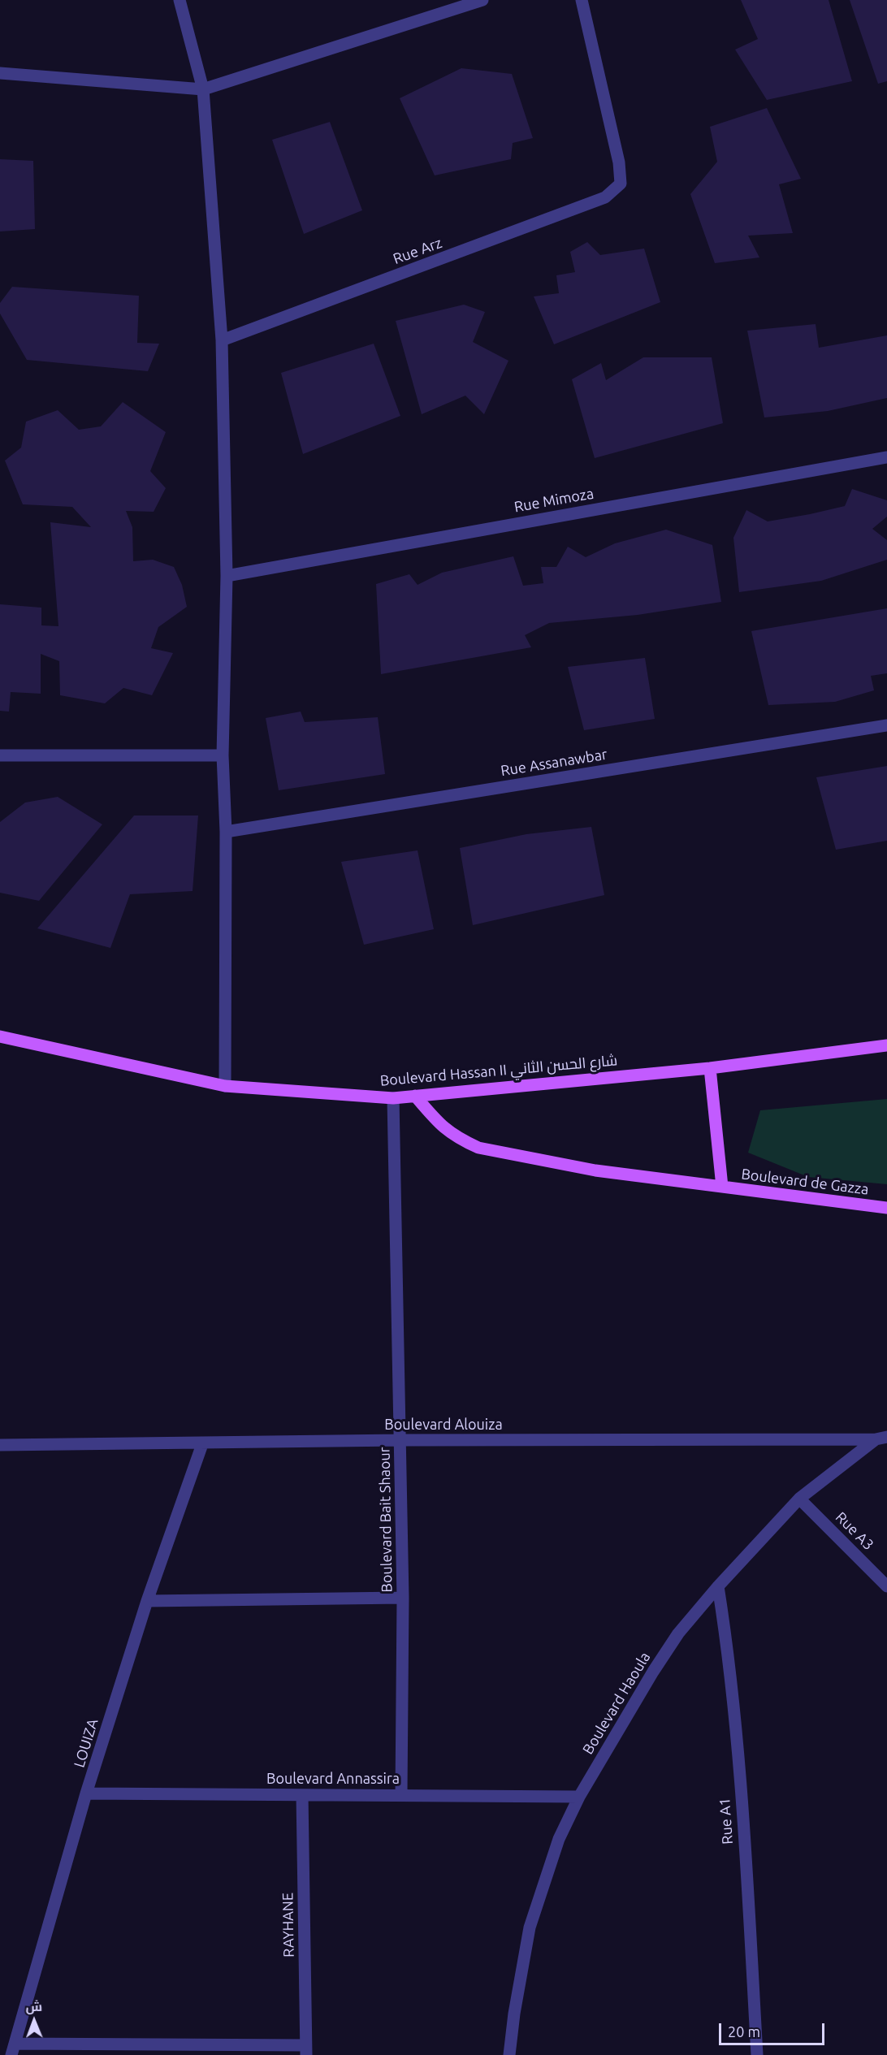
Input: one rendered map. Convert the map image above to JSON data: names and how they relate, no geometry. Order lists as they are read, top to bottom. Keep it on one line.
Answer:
{"streets":{"main road":["Boulevard Hassan II شارع الحسن الثاني","Boulevard de Gazza"],"street":["Rue Arz","Rue Mimoza","Rue Assanawbar","Boulevard Alouiza","Boulevard Bait Shaour","Rue A3","Boulevard Haoula","LOUIZA","Boulevard Annassira","Rue A1","RAYHANE"]},"crossings":[["Boulevard Hassan II شارع الحسن الثاني","Boulevard de Gazza"],["Boulevard Hassan II شارع الحسن الثاني","Boulevard Bait Shaour"],["Boulevard Alouiza","Boulevard Bait Shaour"],["Boulevard Alouiza","Boulevard Haoula"],["Boulevard Alouiza","LOUIZA"],["Boulevard Bait Shaour","Boulevard Annassira"],["Rue A3","Boulevard Haoula"],["Boulevard Haoula","Boulevard Annassira"],["Boulevard Haoula","Rue A1"],["LOUIZA","Boulevard Annassira"],["Boulevard Annassira","RAYHANE"]],"scale_bar":"20 m","north":"top"}
